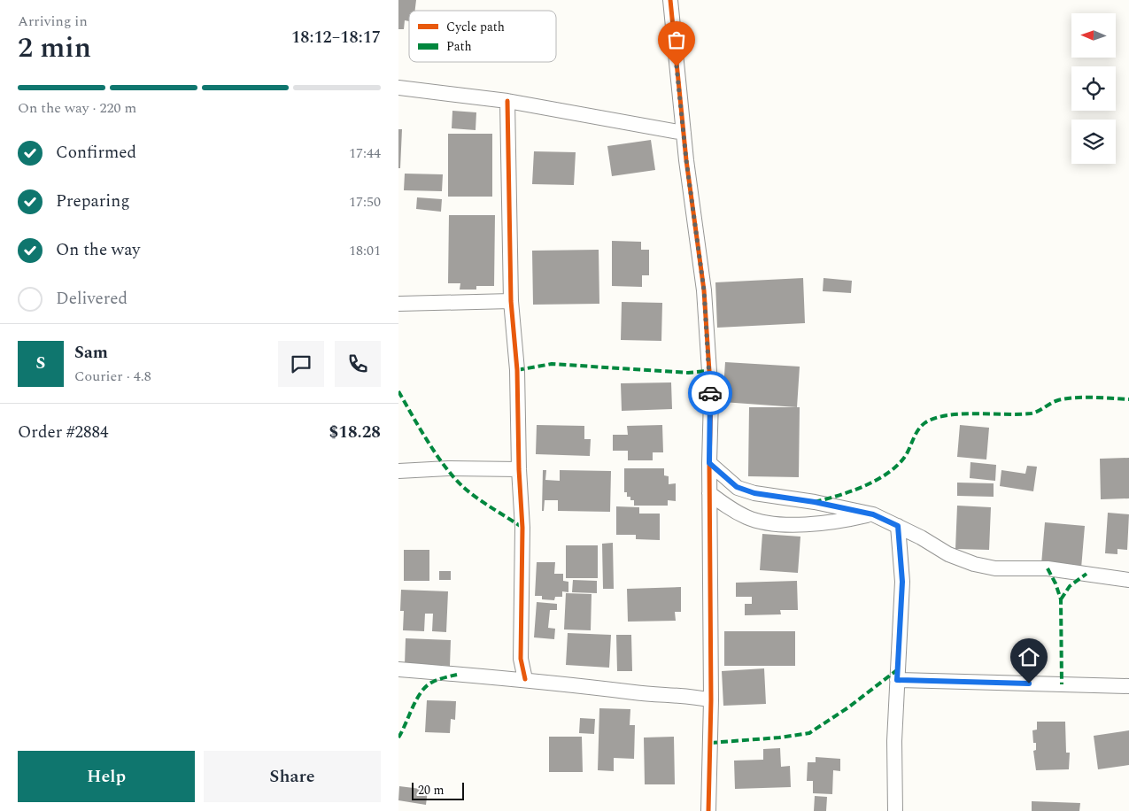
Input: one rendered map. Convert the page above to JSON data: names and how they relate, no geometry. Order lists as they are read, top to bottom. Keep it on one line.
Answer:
{"legend":["Cycle path","Path"],"scale_bar":"20 m","north":"left","page":{"heading":["2 min","Arriving in","18:12–18:17"],"panel":["Sam","Courier · 4.8","Order #2884","$18.28"],"bar":"On the way · 220 m","list":[["Confirmed","17:44"],["Preparing","17:50"],["On the way","18:01"],"Delivered"],"round":"S","buttons":["Help","Share"],"scale":"20 m"}}
